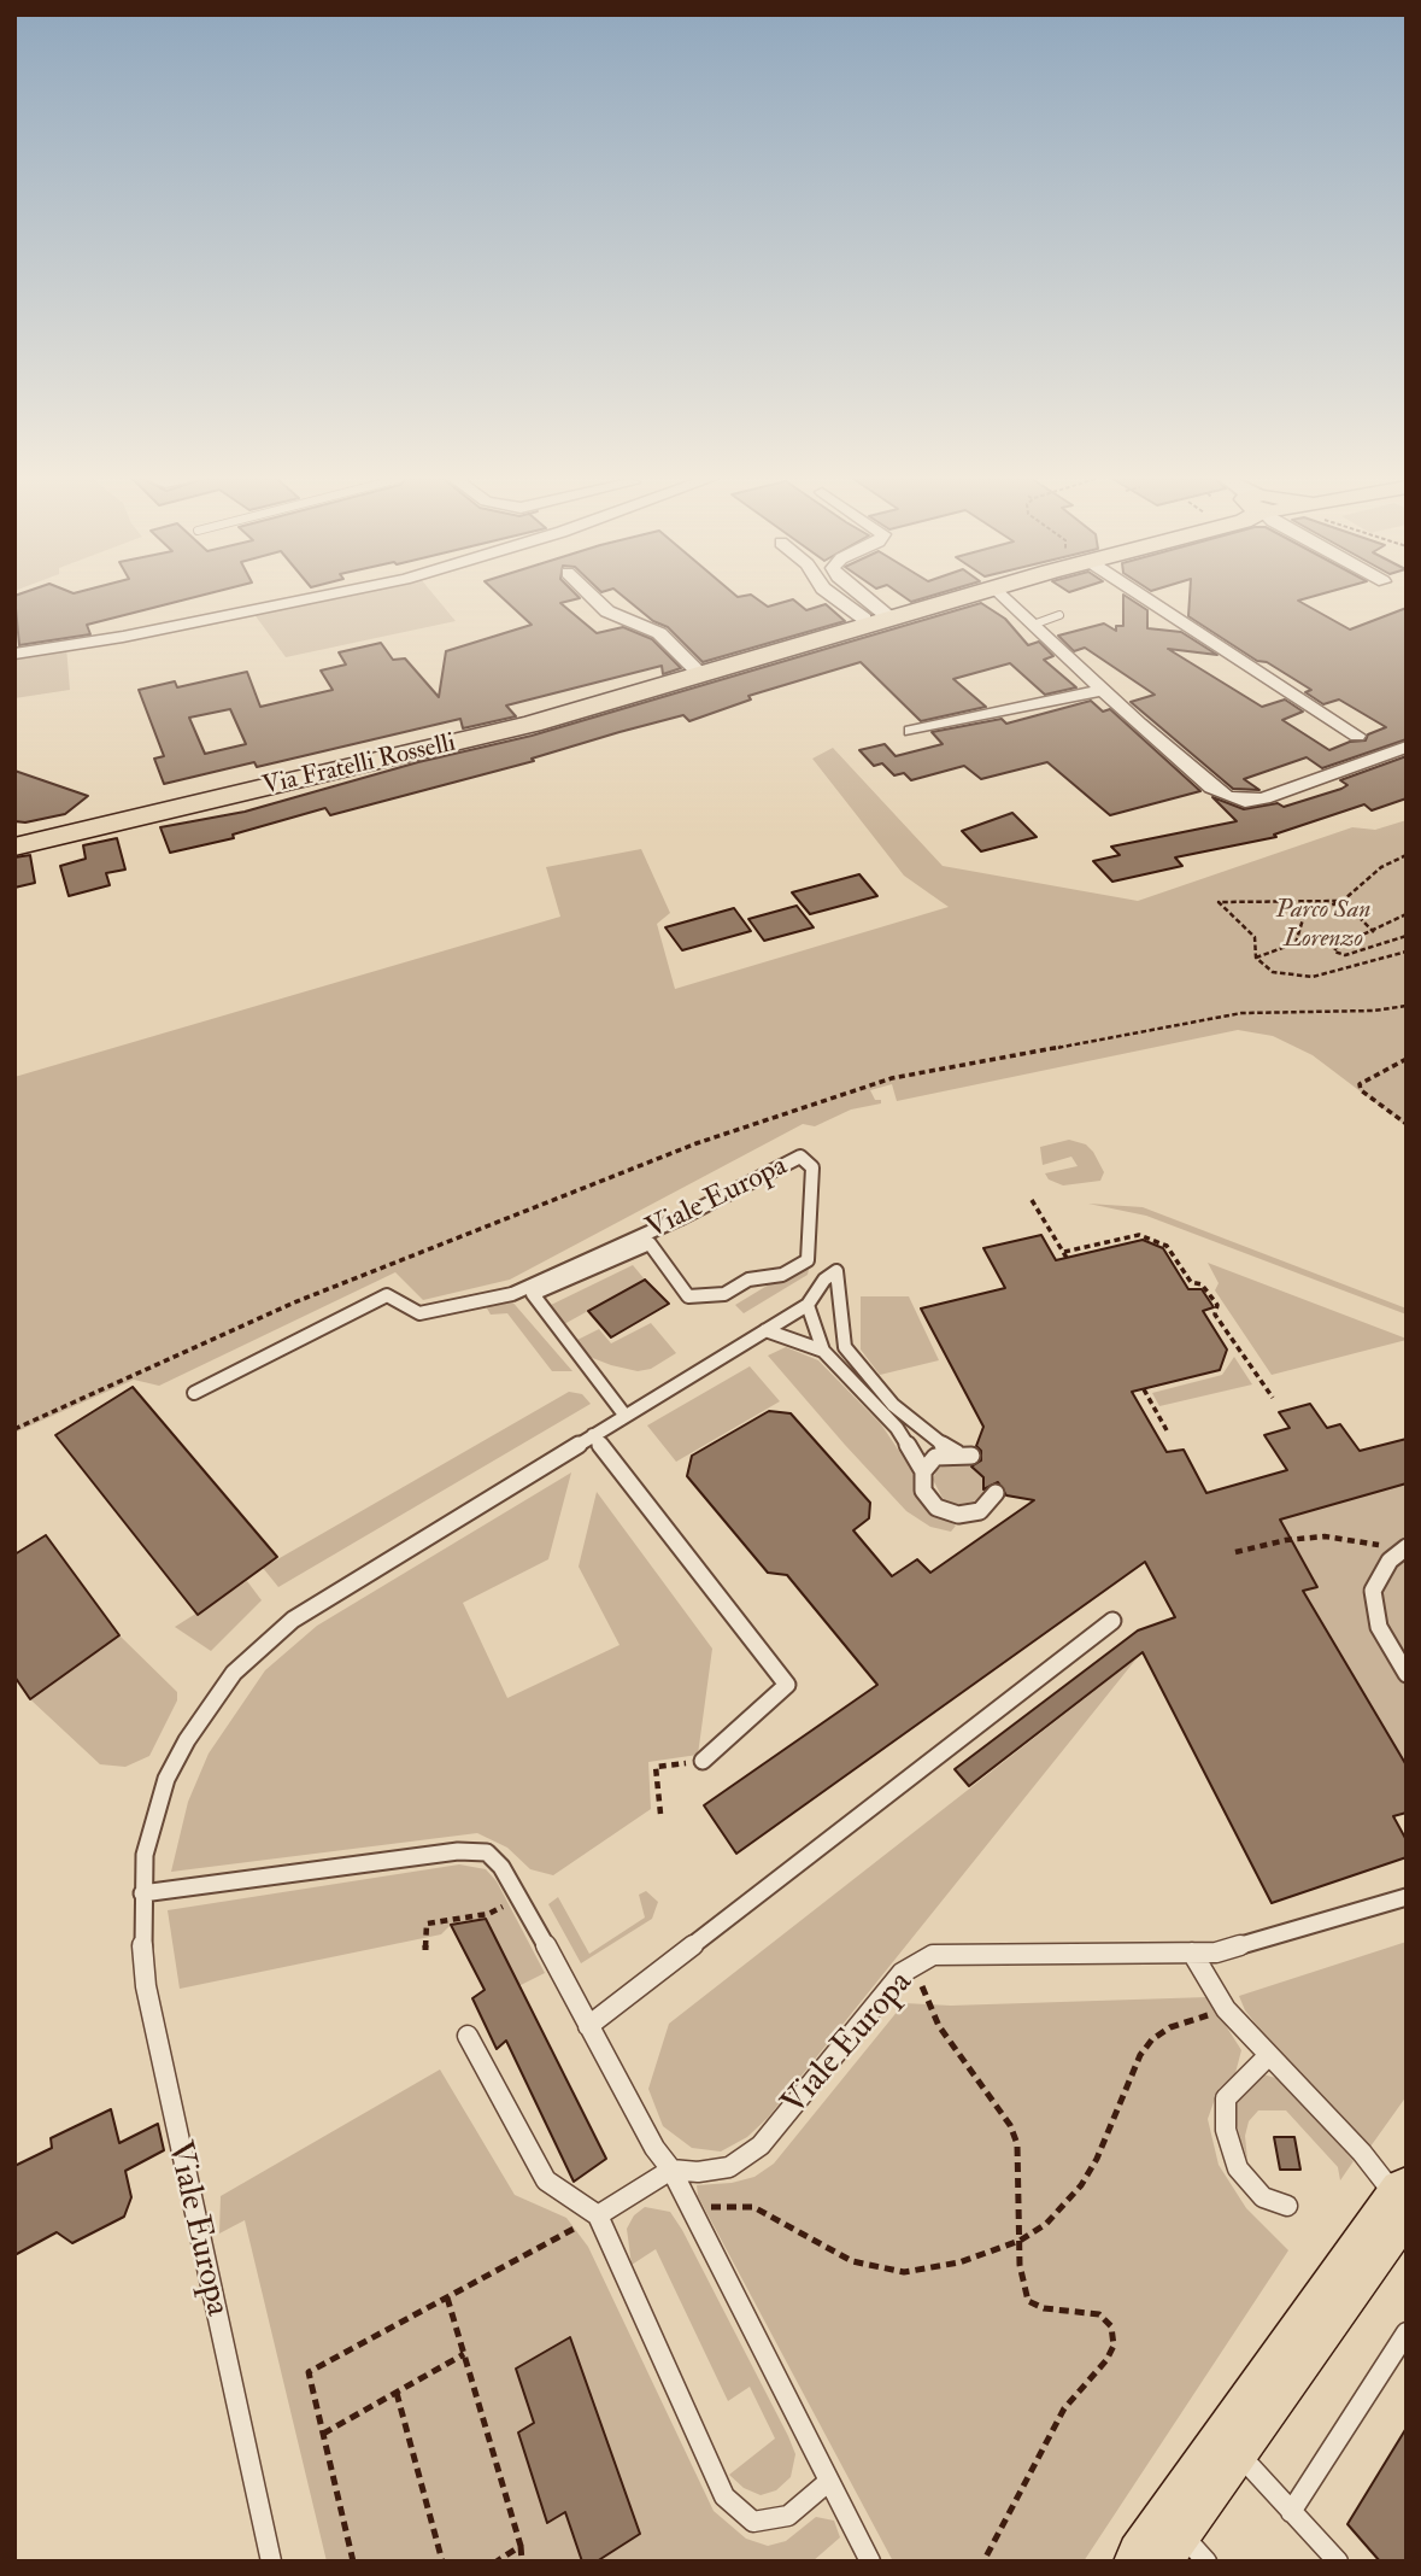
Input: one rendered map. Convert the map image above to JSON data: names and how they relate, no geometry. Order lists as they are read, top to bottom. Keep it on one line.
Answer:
{"streets":{"main road":["Via Fratelli Rosselli"],"lane":["Viale Europa"]},"parks":["Parco San Lorenzo"]}
